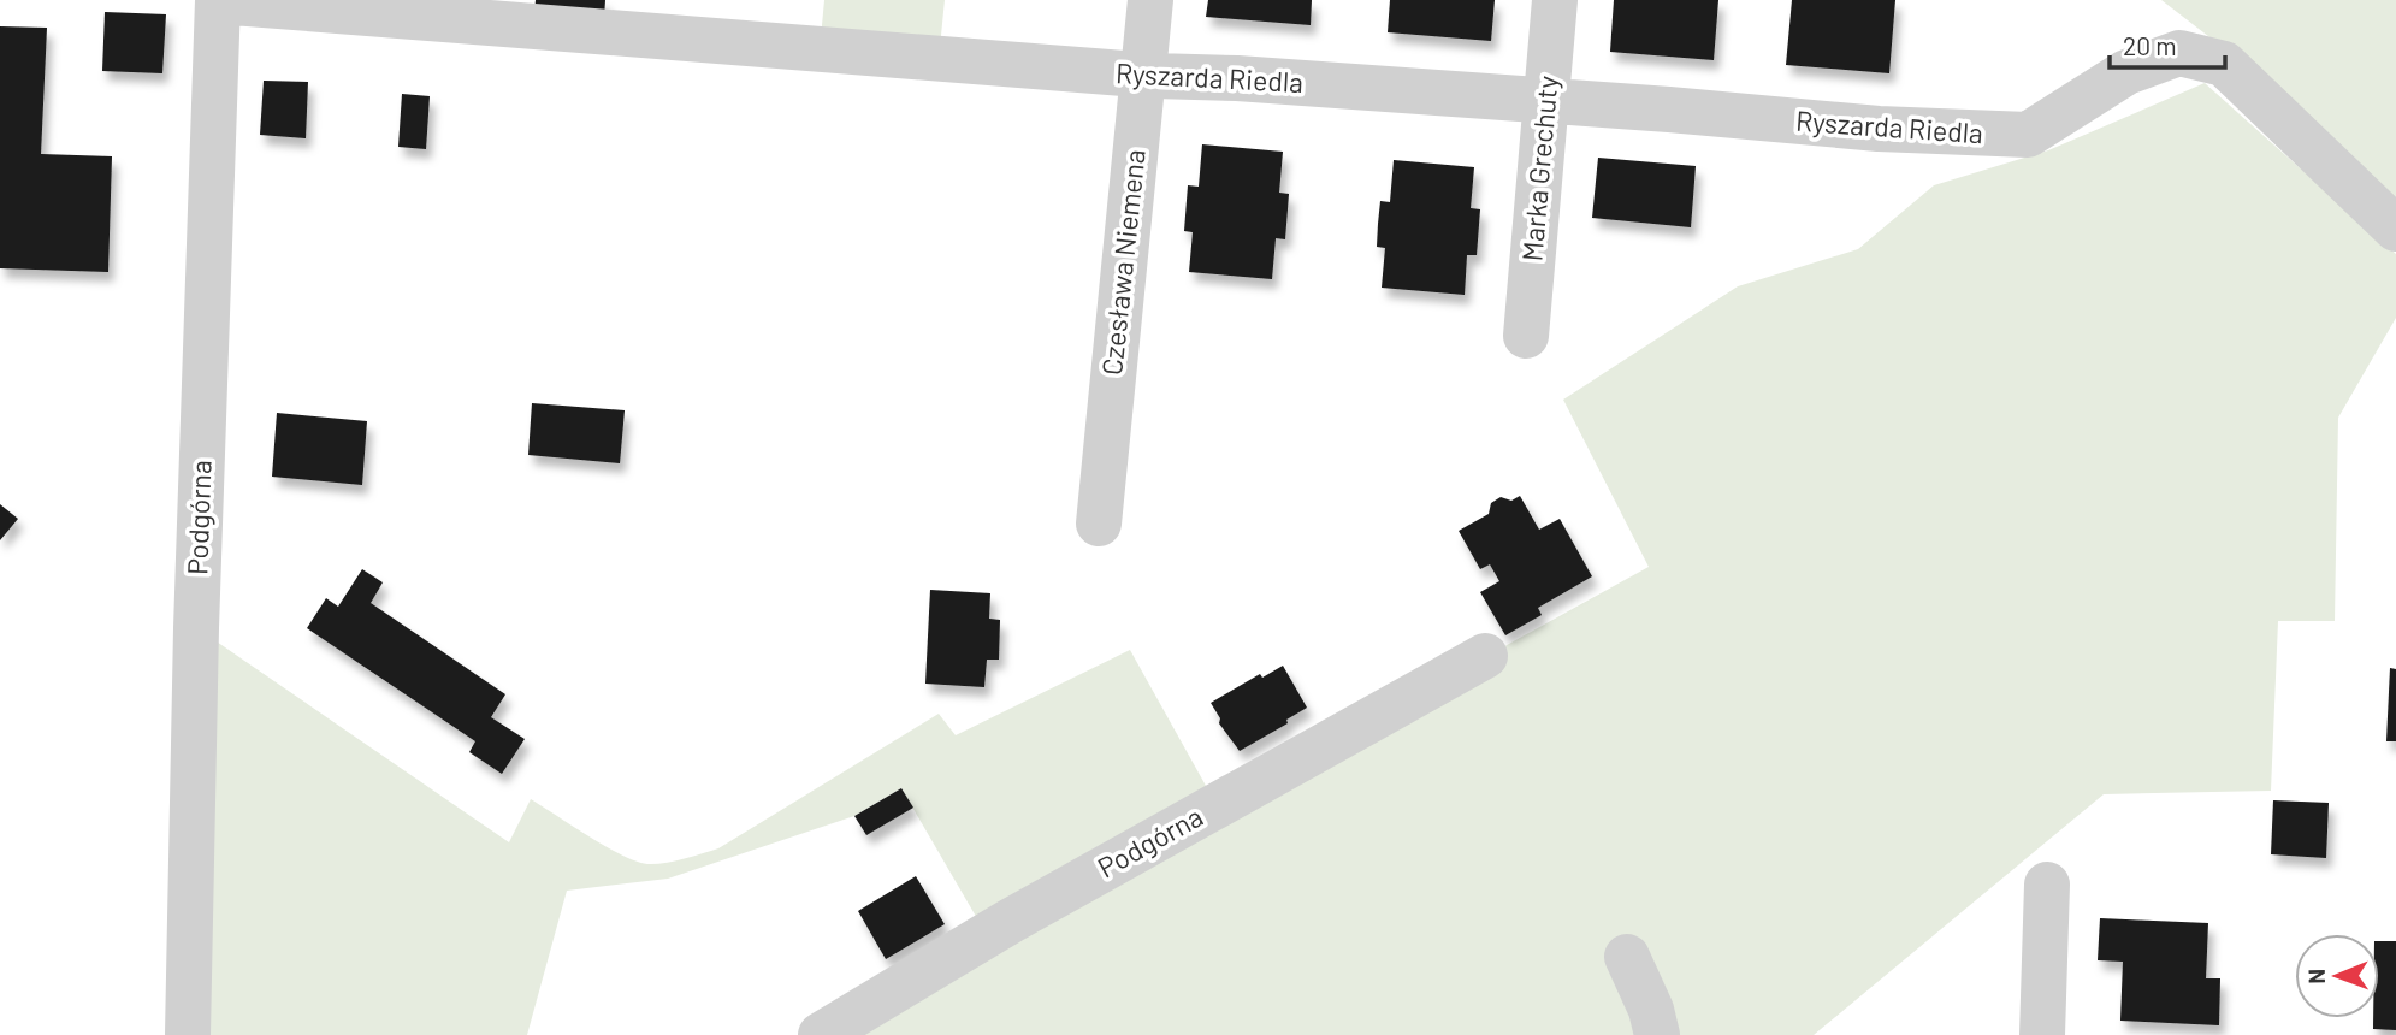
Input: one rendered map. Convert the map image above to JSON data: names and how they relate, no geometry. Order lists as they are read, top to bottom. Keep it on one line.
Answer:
{"streets":{"street":["Ryszarda Riedla","Marka Grechuty","Czesława Niemena","Podgórna"]},"crossings":[["Ryszarda Riedla","Marka Grechuty"],["Ryszarda Riedla","Czesława Niemena"],["Ryszarda Riedla","Podgórna"]],"scale_bar":"20 m","north":"left"}
